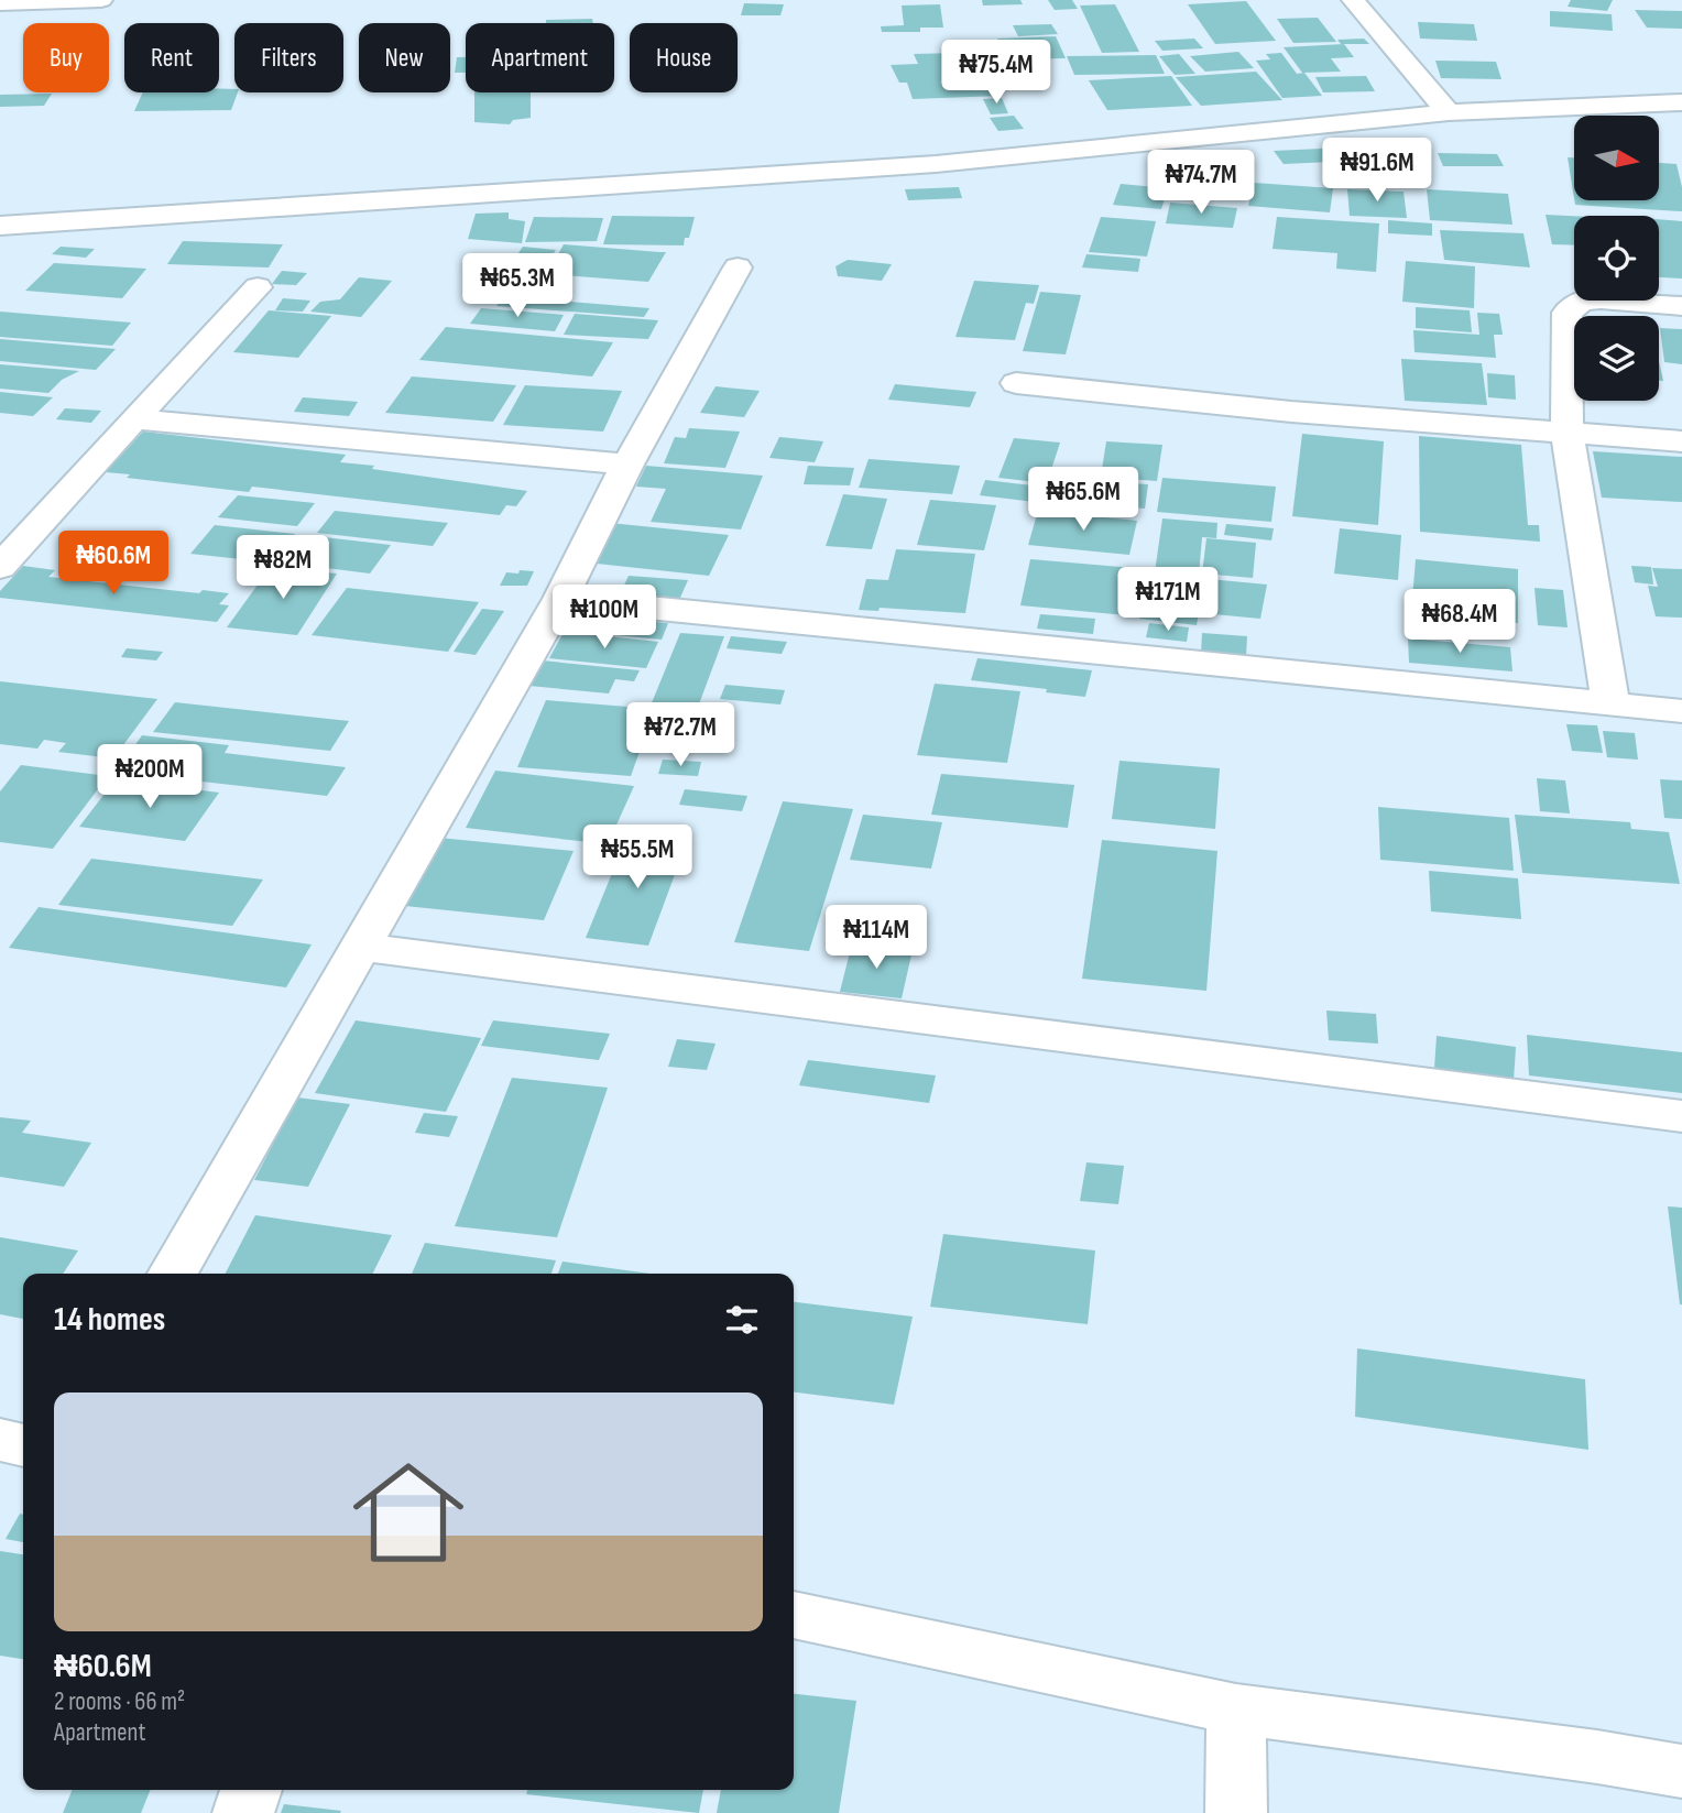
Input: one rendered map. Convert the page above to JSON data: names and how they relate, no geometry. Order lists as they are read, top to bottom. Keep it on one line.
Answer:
{"north":"right","page":{"chip":["Buy","Rent","Filters","New","Apartment","House"],"price":["₦75.4M","₦91.6M","₦74.7M","₦65.3M","₦65.6M","₦60.6M","₦82M","₦171M","₦100M","₦68.4M","₦72.7M","₦200M","₦55.5M","₦114M"],"heading":"14 homes","list":[{"name":"₦60.6M","note":"2 rooms · 66 m² · Apartment"}]}}
